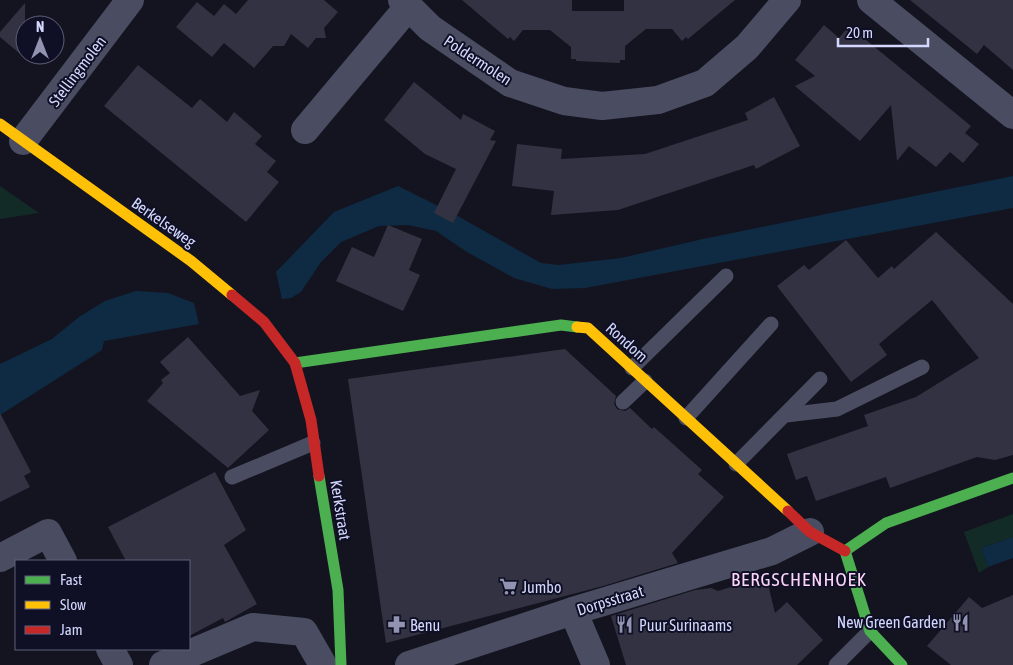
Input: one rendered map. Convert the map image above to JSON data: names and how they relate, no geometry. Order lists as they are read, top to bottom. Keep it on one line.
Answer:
{"streets":{"street":["Poldermolen","Stellingmolen","Berkelseweg","Rondom","Kerkstraat","Dorpsstraat"]},"crossings":[["Stellingmolen","Berkelseweg"],["Berkelseweg","Rondom"],["Berkelseweg","Kerkstraat"],["Rondom","Kerkstraat"],["Rondom","Dorpsstraat"]],"districts":["BERGSCHENHOEK"],"places":{"supermarket":["Jumbo"],"restaurant":["New Green Garden","Puur Surinaams"],"pharmacy":["Benu"]},"legend":["Fast","Slow","Jam"],"scale_bar":"20 m","north":"top"}
